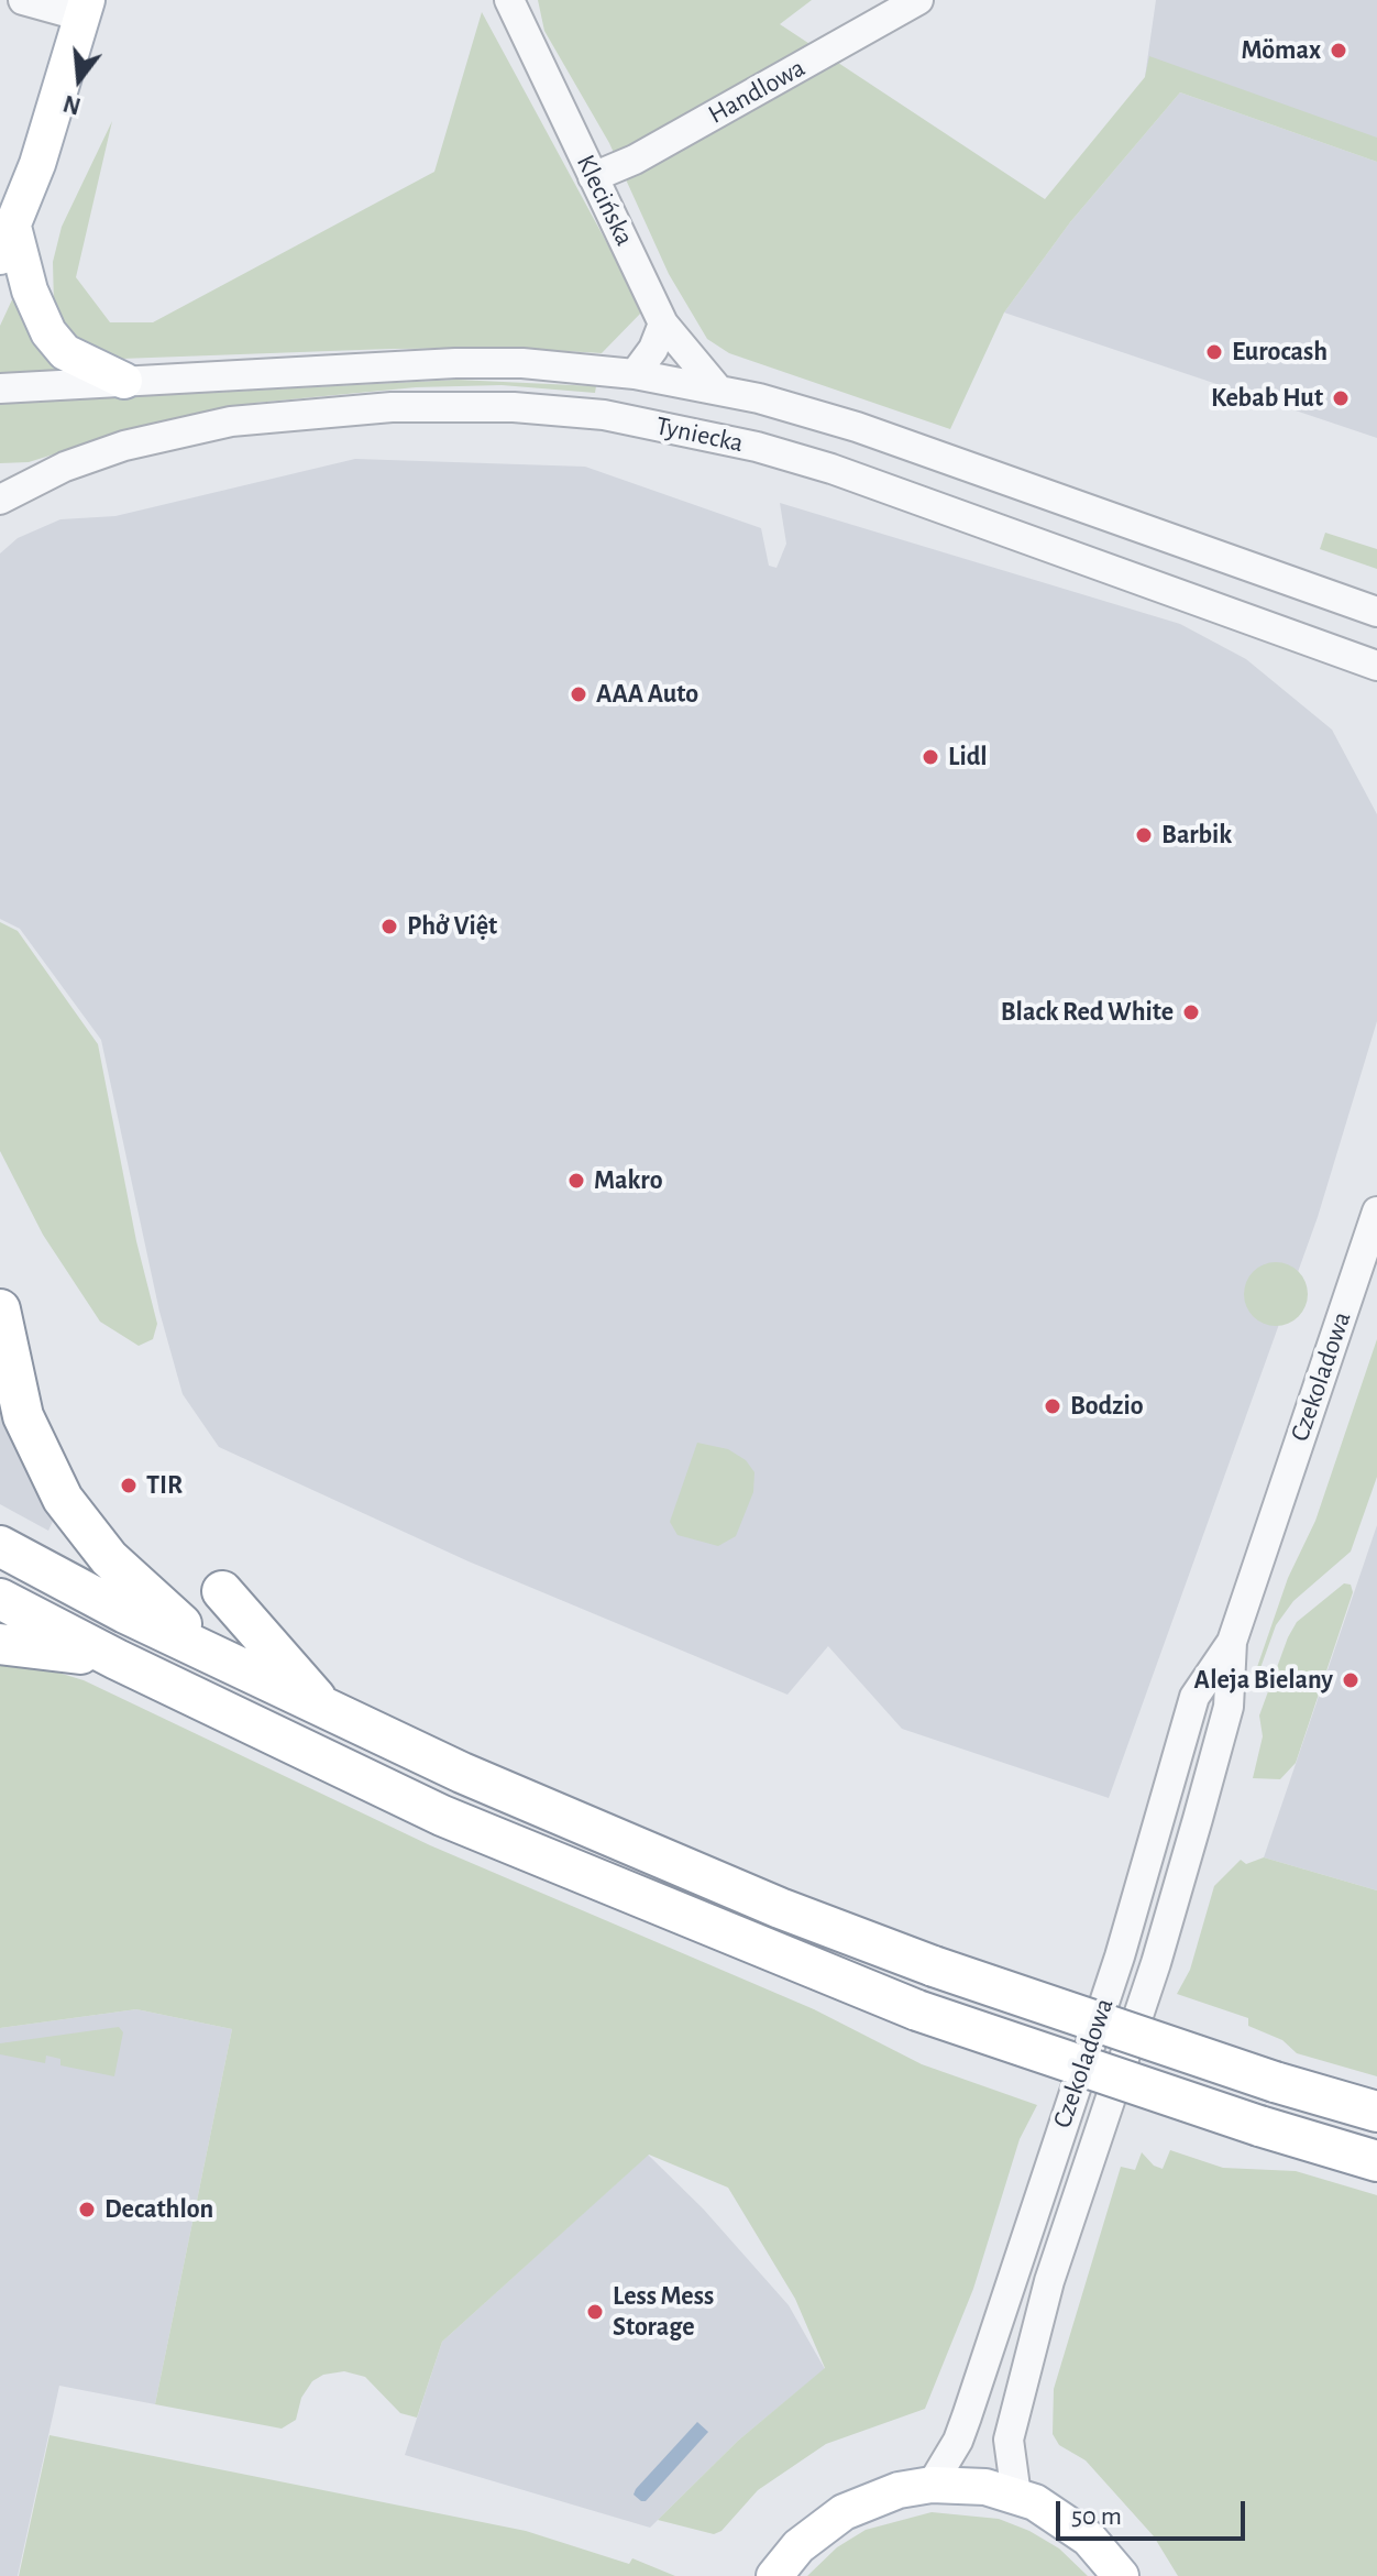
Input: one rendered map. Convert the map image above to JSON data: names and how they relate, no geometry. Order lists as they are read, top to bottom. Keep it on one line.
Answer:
{"streets":{"street":["Handlowa","Klecińska","Tyniecka","Czekoladowa"]},"crossings":[["Handlowa","Klecińska"],["Klecińska","Tyniecka"]],"places":["Mömax","Eurocash","Kebab Hut","AAA Auto","Lidl","Barbik","Phở Việt","Black Red White","Makro","Bodzio","TIR","Aleja Bielany","Decathlon","Less Mess Storage"],"scale_bar":"50 m","north":"bottom"}
